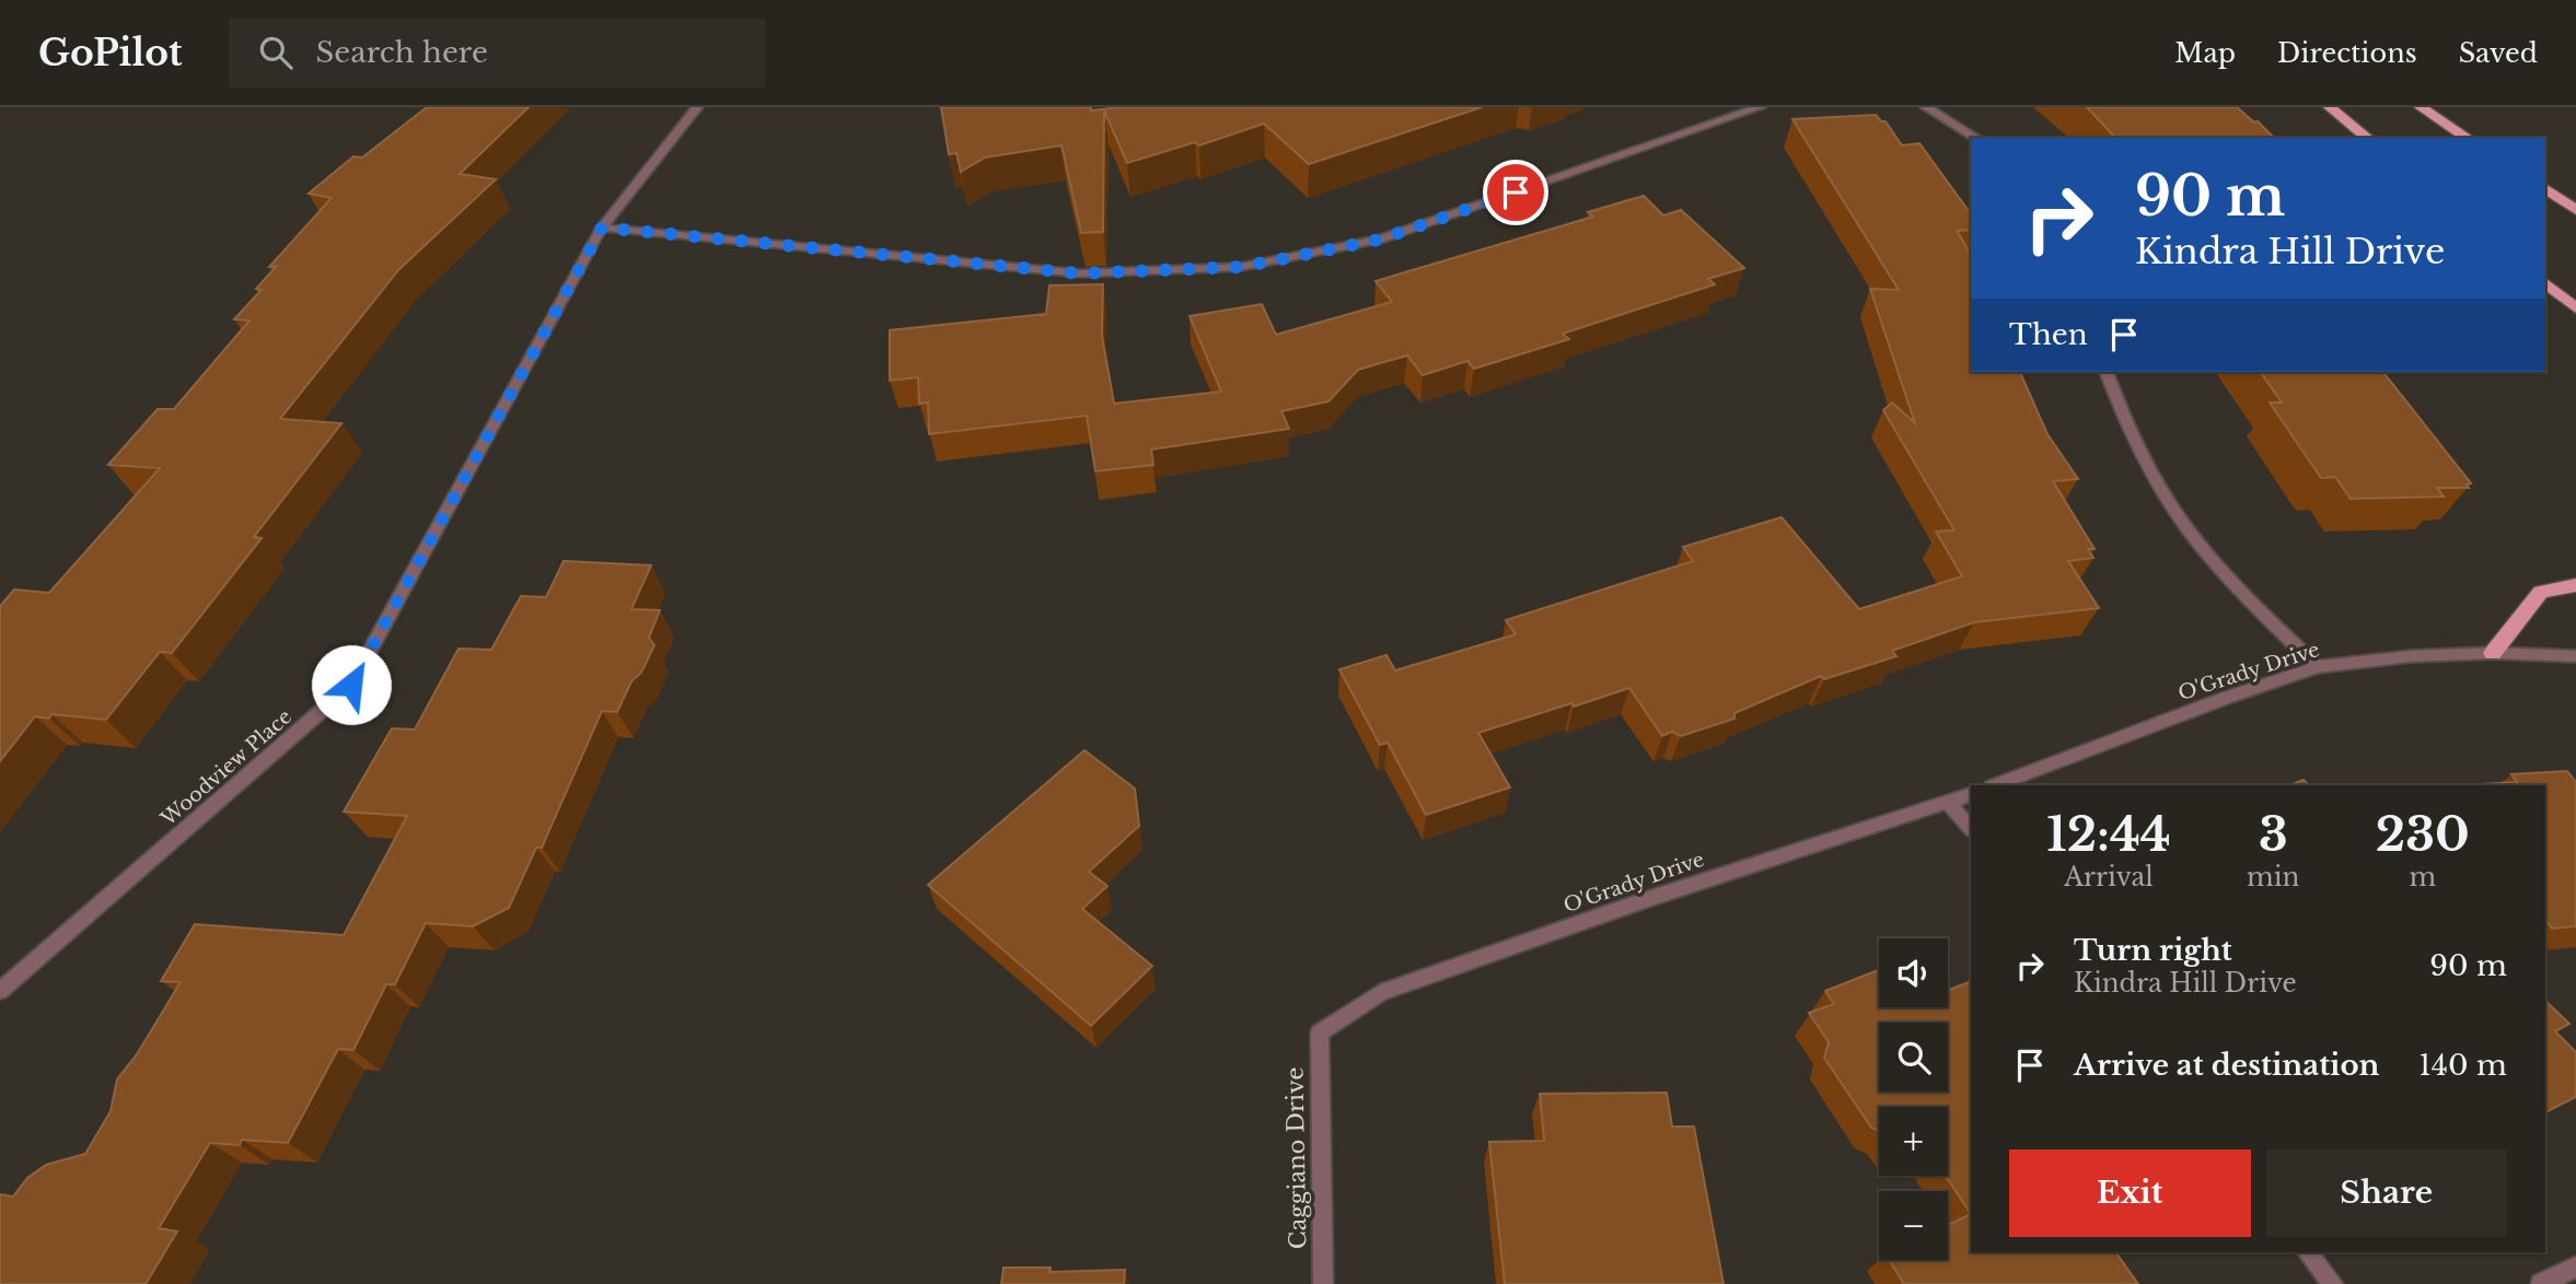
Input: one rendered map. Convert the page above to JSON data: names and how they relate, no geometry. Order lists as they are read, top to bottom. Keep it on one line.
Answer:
{"streets":{"street":["O'Grady Drive","Woodview Place","Caggiano Drive"]},"crossings":[["O'Grady Drive","Caggiano Drive"]],"page":{"header":"GoPilot","search":"Search here","nav":["Map","Directions","Saved"],"turn":["90 m","Kindra Hill Drive"],"then":"Then","eta":["12:44","Arrival","3","min","230","m"],"list":[{"name":"Turn right","note":"Kindra Hill Drive","value":"90 m"},{"name":"Arrive at destination","value":"140 m"}],"map_buttons":["+","−"],"buttons":["Exit","Share"]}}
